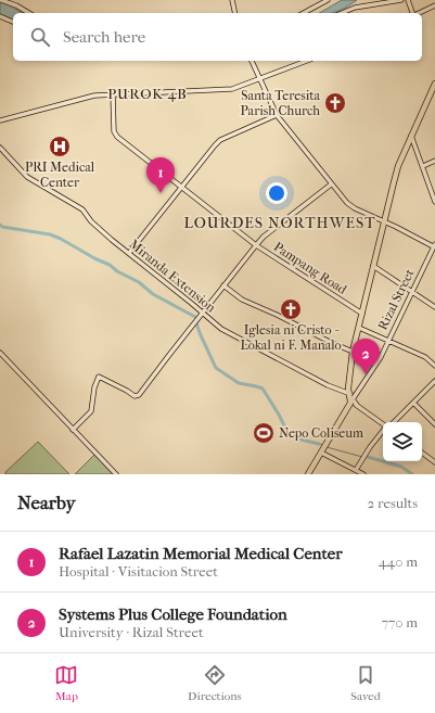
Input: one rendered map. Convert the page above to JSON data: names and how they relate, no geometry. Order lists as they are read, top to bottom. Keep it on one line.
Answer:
{"streets":{"main road":["Rizal Street"],"street":["Pampang Road","Miranda Extension"]},"crossings":[["Miranda Extension","Rizal Street"]],"districts":["PUROK 4B","LOURDES NORTHWEST"],"places":{"church":["Santa Teresita Parish Church","Iglesia ni Cristo - Lokal ni F. Manalo"],"hospital":["PRI Medical Center"],"sports":["Nepo Coliseum"]},"page":{"search":"Search here","pins":["1","2"],"heading":["Nearby","2 results"],"list":[{"mark":"1","name":"Rafael Lazatin Memorial Medical Center","note":"Hospital · Visitacion Street","value":"440 m"},{"mark":"2","name":"Systems Plus College Foundation","note":"University · Rizal Street","value":"770 m"}],"nav":["Map","Directions","Saved"]}}
